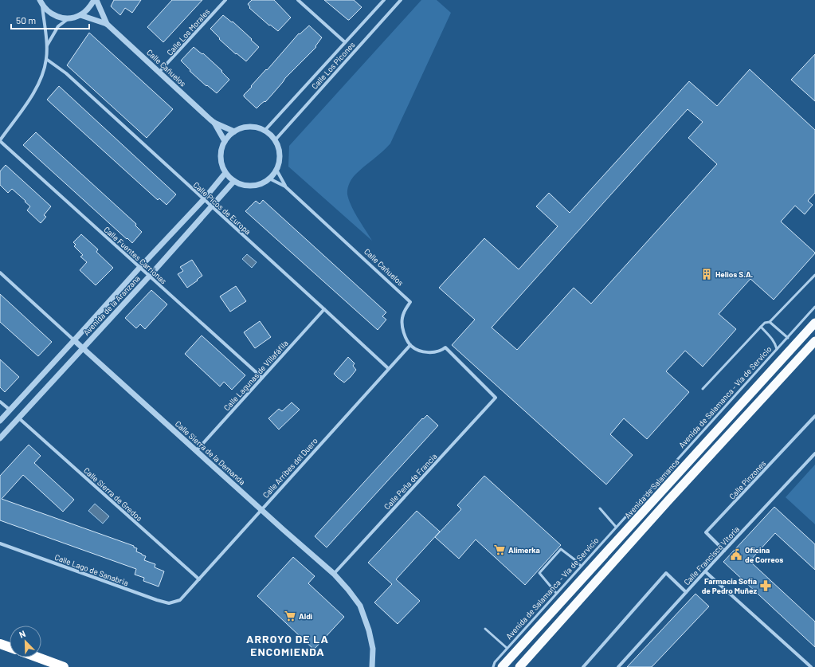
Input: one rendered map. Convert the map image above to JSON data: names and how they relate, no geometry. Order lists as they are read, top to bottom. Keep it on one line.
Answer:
{"streets":{"highway":["Avenida de Salamanca"],"street":["Calle Los Morales","Calle Los Picones","Calle Cañuelos","Calle Picos de Europa","Calle Fuentes Carrionas","Avenida de la Aranzana","Calle Lagunas de Villafáfila","Calle Sierra de la Demanda","Calle Arribes del Duero","Calle Pinzones","Calle Peña de Francia","Calle Sierra de Gredos","Calle Francisco Vitoria","Calle Lago de Sanabria"],"lane":["Avenida de Salamanca - Vía de Servicio"]},"crossings":[["Calle Los Morales","Calle Cañuelos"],["Calle Los Picones","Calle Cañuelos"],["Calle Los Picones","Avenida de la Aranzana"],["Calle Cañuelos","Avenida de la Aranzana"],["Calle Cañuelos","Calle Arribes del Duero"],["Calle Cañuelos","Calle Peña de Francia"],["Calle Picos de Europa","Avenida de la Aranzana"],["Calle Picos de Europa","Calle Lagunas de Villafáfila"],["Calle Picos de Europa","Calle Arribes del Duero"],["Calle Fuentes Carrionas","Avenida de la Aranzana"],["Calle Fuentes Carrionas","Calle Lagunas de Villafáfila"],["Avenida de la Aranzana","Calle Sierra de la Demanda"],["Avenida de la Aranzana","Calle Sierra de Gredos"],["Calle Lagunas de Villafáfila","Calle Sierra de la Demanda"],["Calle Sierra de la Demanda","Calle Arribes del Duero"],["Calle Sierra de la Demanda","Calle Peña de Francia"],["Calle Arribes del Duero","Calle Peña de Francia"],["Calle Arribes del Duero","Calle Sierra de Gredos"],["Calle Arribes del Duero","Calle Lago de Sanabria"],["Calle Pinzones","Calle Francisco Vitoria"]],"districts":["ARROYO DE LA ENCOMIENDA"],"places":{"building":["Helios S.A."],"supermarket":["Alimerka","Aldi"],"public building":["Oficina de Correos"],"pharmacy":["Farmacia Sofía de Pedro Muñez"]},"scale_bar":"50 m","north":"top left"}
